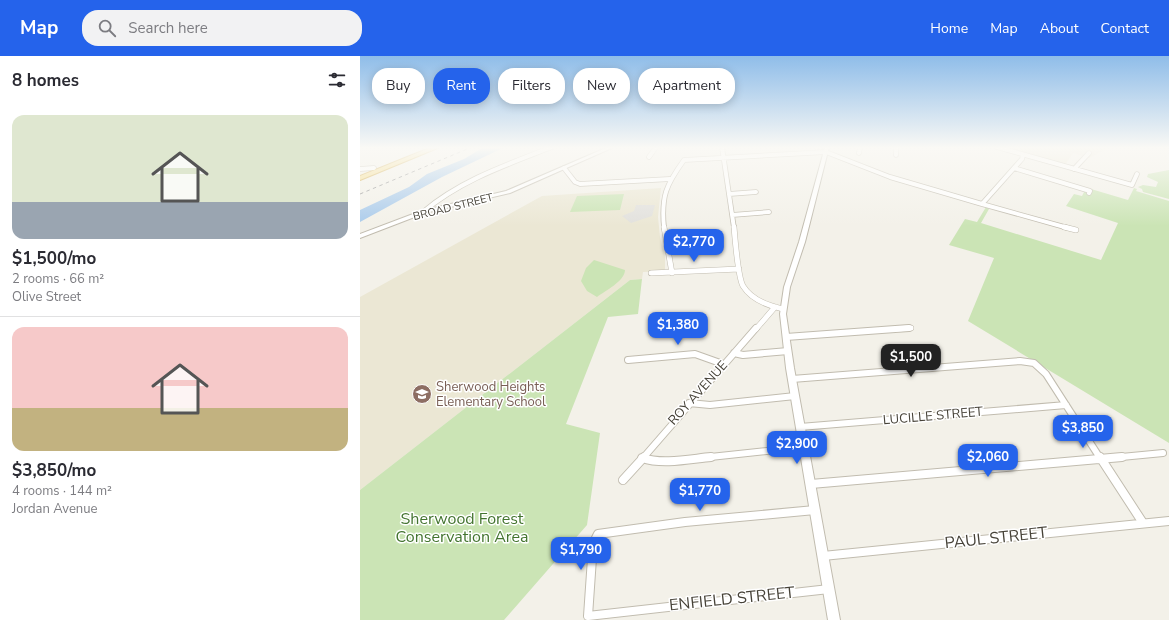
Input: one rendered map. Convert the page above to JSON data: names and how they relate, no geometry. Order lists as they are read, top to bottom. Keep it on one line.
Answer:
{"streets":{"street":["BROAD STREET","ROY AVENUE","LUCILLE STREET","PAUL STREET","ENFIELD STREET"]},"parks":["Sherwood Forest Conservation Area"],"places":{"school or university":["Sherwood Heights Elementary School"]},"page":{"header":"Map","search":"Search here","nav":["Home","Map","About","Contact"],"heading":"8 homes","chip":["Buy","Rent","Filters","New","Apartment"],"list":[{"name":"$1,500/mo","note":"2 rooms · 66 m² · Olive Street"},{"name":"$3,850/mo","note":"4 rooms · 144 m² · Jordan Avenue"}],"price":["$2,770","$1,380","$1,500","$3,850","$2,900","$2,060","$1,770","$1,790"]}}
